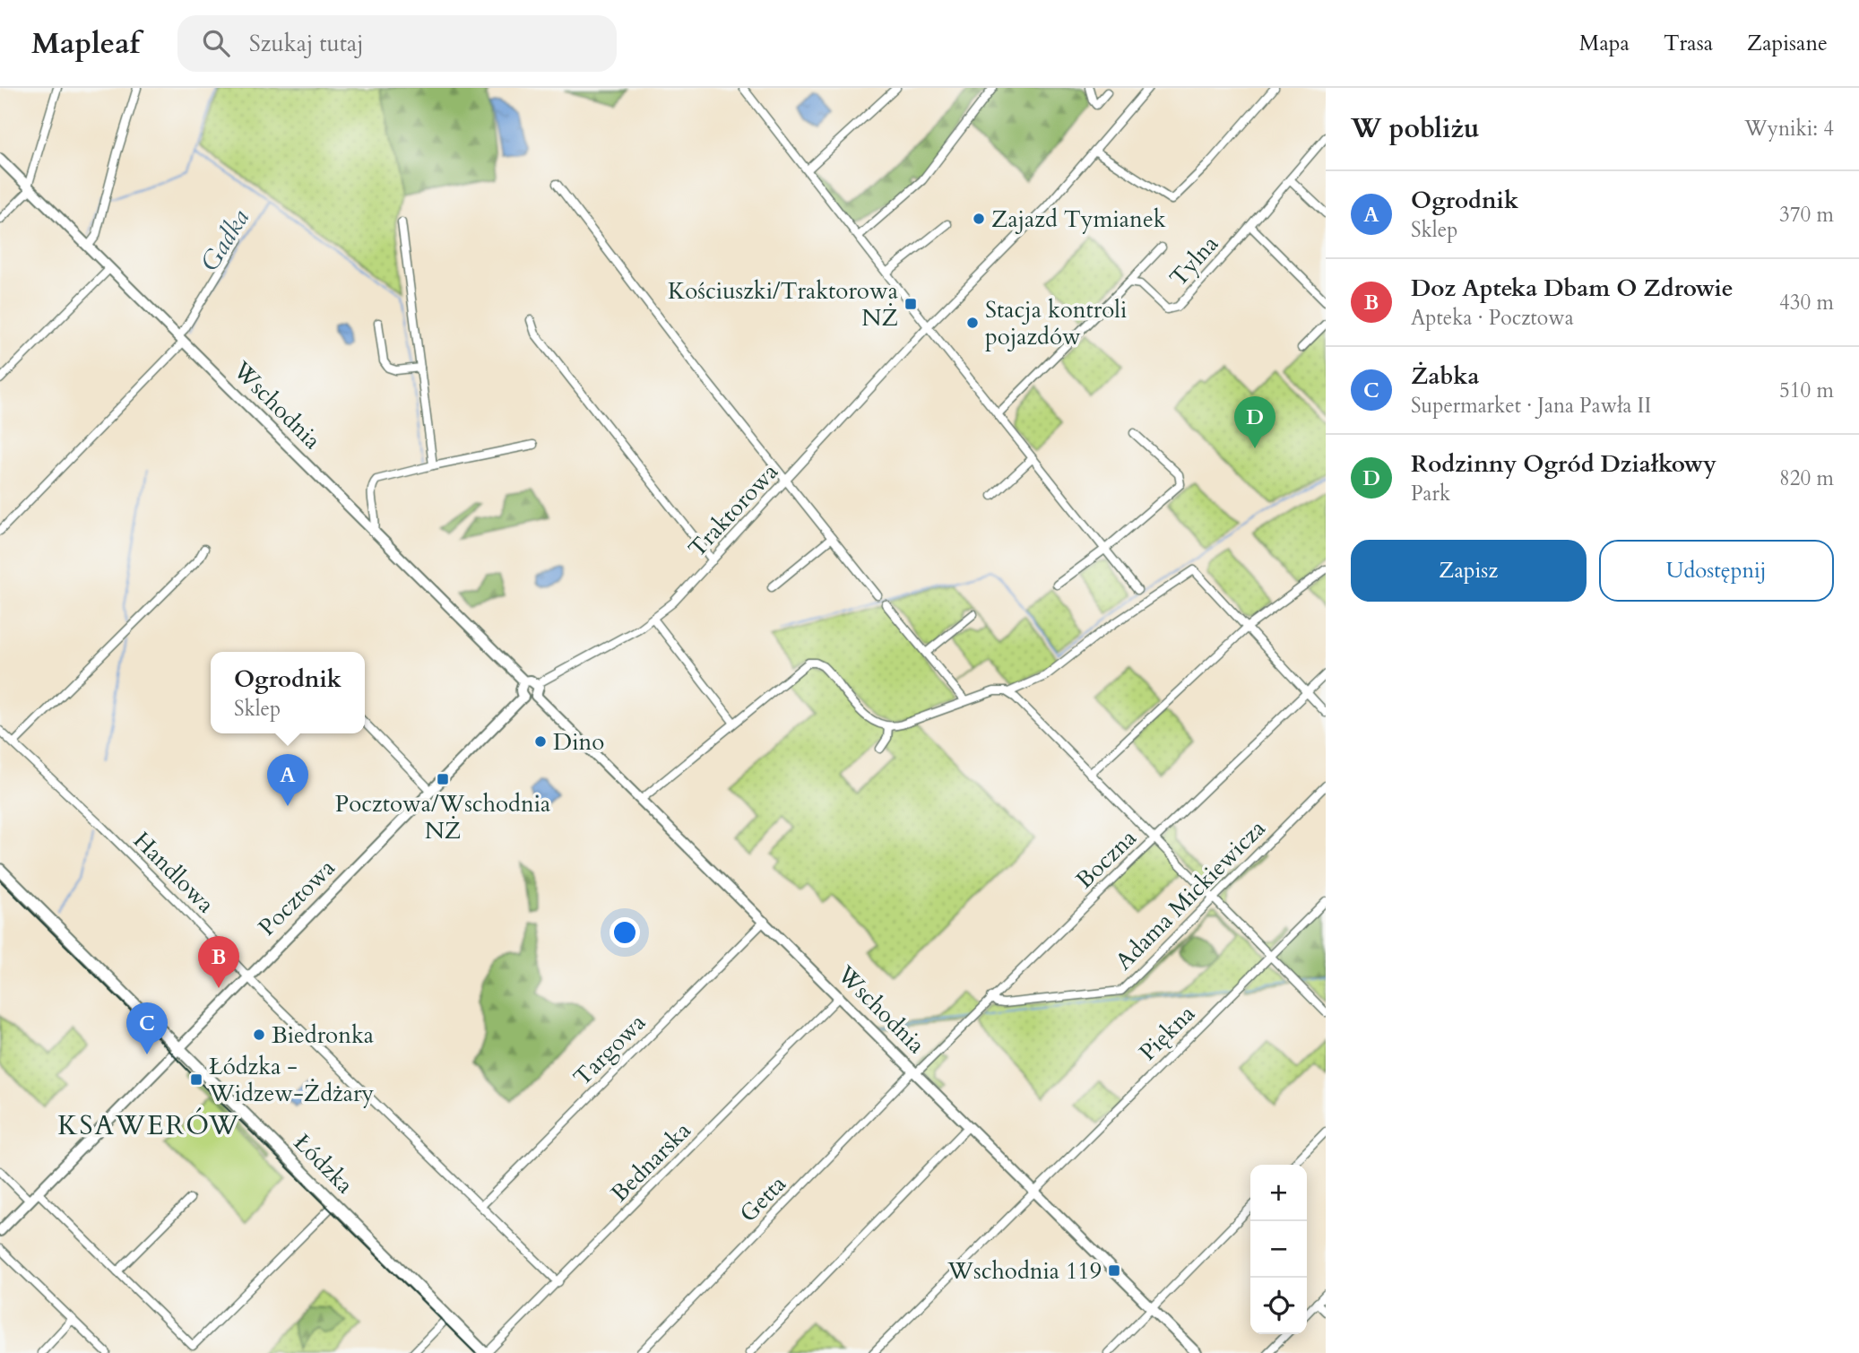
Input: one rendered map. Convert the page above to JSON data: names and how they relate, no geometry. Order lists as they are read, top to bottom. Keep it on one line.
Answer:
{"streets":{"main road":["Łódzka"],"street":["Tylna","Wschodnia","Traktorowa","Boczna","Handlowa","Adama Mickiewicza","Pocztowa","Piękna","Targowa","Bednarska","Getta"]},"crossings":[["Wschodnia","Traktorowa"],["Wschodnia","Boczna"],["Wschodnia","Pocztowa"],["Wschodnia","Piękna"],["Wschodnia","Targowa"],["Wschodnia","Bednarska"],["Wschodnia","Getta"],["Traktorowa","Pocztowa"],["Boczna","Adama Mickiewicza"],["Boczna","Getta"],["Handlowa","Pocztowa"],["Handlowa","Targowa"],["Handlowa","Bednarska"],["Pocztowa","Łódzka"],["Bednarska","Łódzka"]],"districts":["KSAWERÓW"],"water":["Gadka"],"places":{"other":["Zajazd Tymianek","Stacja kontroli pojazdów","Dino","Biedronka"],"transit":["Kościuszki/Traktorowa NŻ","Pocztowa/Wschodnia NŻ","Łódzka - Widzew-Żdżary","Wschodnia 119"]},"page":{"header":"Mapleaf","search":"Szukaj tutaj","nav":["Mapa","Trasa","Zapisane"],"heading":["W pobliżu","Wyniki: 4"],"list":[{"mark":"A","name":"Ogrodnik","note":"Sklep","value":"370 m"},{"mark":"B","name":"Doz Apteka Dbam O Zdrowie","note":"Apteka · Pocztowa","value":"430 m"},{"mark":"C","name":"Żabka","note":"Supermarket · Jana Pawła II","value":"510 m"},{"mark":"D","name":"Rodzinny Ogród Działkowy","note":"Park","value":"820 m"}],"pins":["D","A","B","C"],"buttons":["Zapisz","Udostępnij"],"popup":["Ogrodnik","Sklep"],"map_buttons":["+","−"]}}
